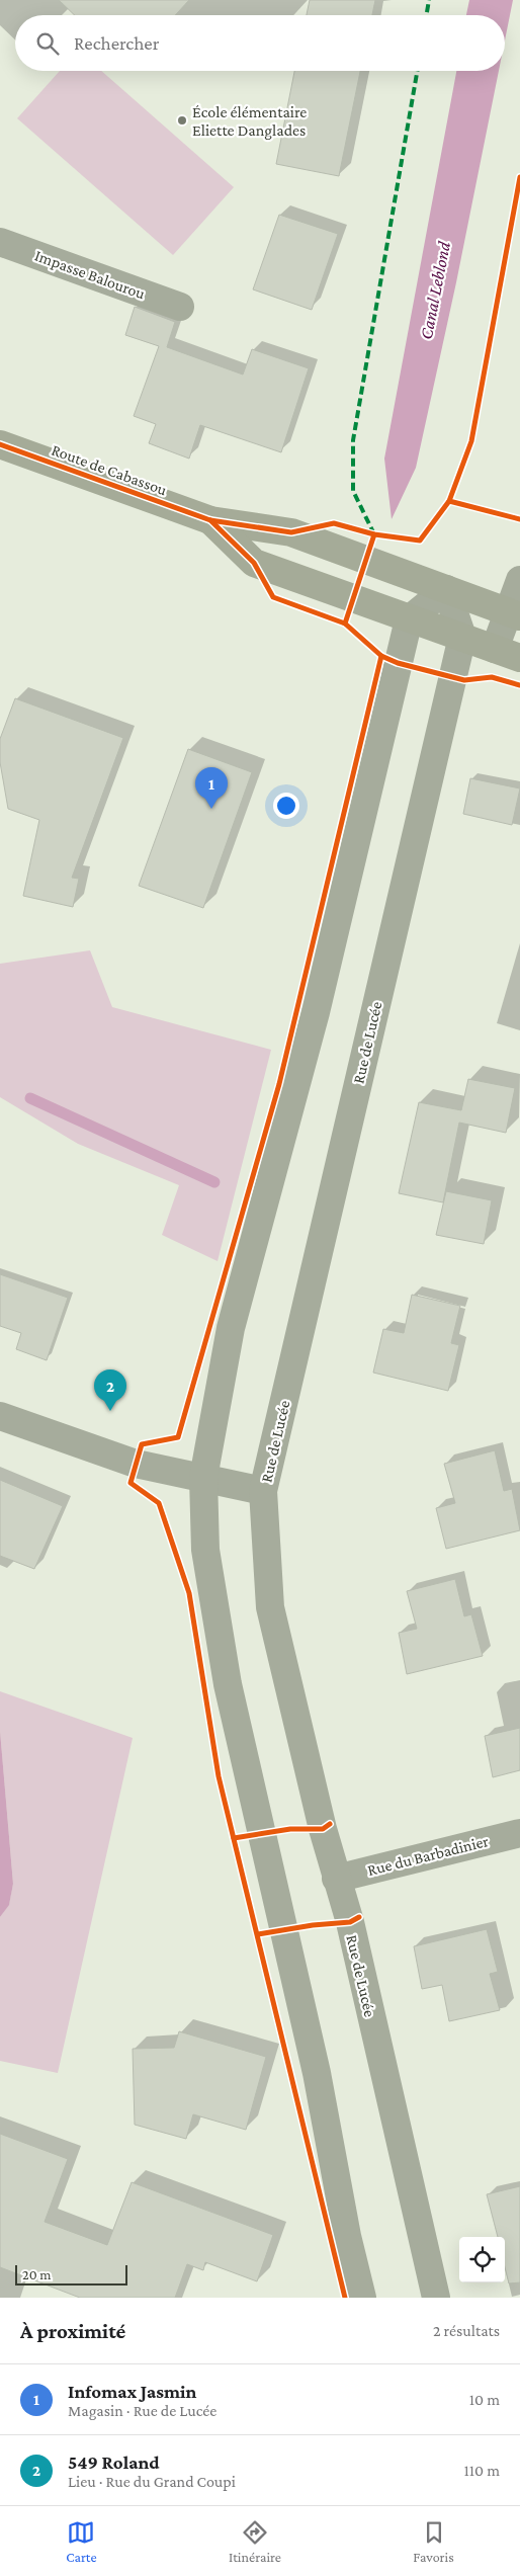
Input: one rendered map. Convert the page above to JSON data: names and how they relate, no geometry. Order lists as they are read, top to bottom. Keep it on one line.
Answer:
{"streets":{"main road":["Route de Cabassou"],"street":["Impasse Balourou","Rue de Lucée","Rue du Barbadinier"]},"crossings":[["Route de Cabassou","Rue de Lucée"],["Rue de Lucée","Rue du Barbadinier"]],"water":["Canal Leblond"],"places":["École élémentaire Eliette Danglades"],"scale_bar":"20 m","page":{"search":"Rechercher","pins":["1","2"],"scale":"20 m","heading":["À proximité","2 résultats"],"list":[{"mark":"1","name":"Infomax Jasmin","note":"Magasin · Rue de Lucée","value":"10 m"},{"mark":"2","name":"549 Roland","note":"Lieu · Rue du Grand Coupi","value":"110 m"}],"nav":["Carte","Itinéraire","Favoris"]}}
